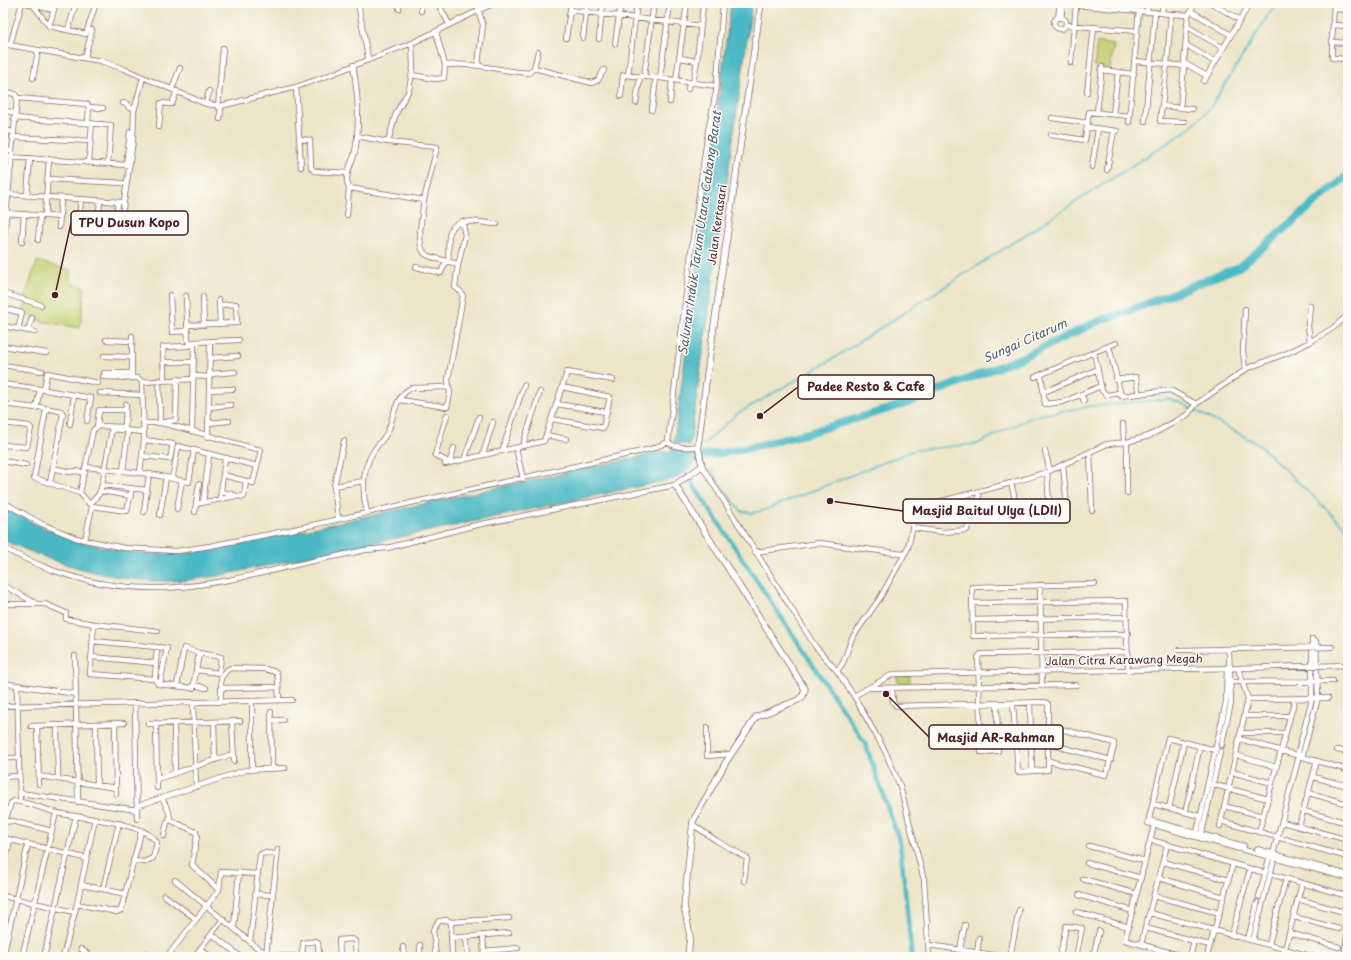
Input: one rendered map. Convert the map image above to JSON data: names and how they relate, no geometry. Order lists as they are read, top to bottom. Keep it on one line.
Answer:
{"streets":{"street":["Jalan Kertasari","Jalan Citra Karawang Megah"]},"water":["Saluran Induk Tarum Utara Cabang Barat","Sungai Citarum"],"places":["TPU Dusun Kopo","Padee Resto & Cafe","Masjid Baitul Ulya (LDII)","Masjid AR-Rahman"]}
